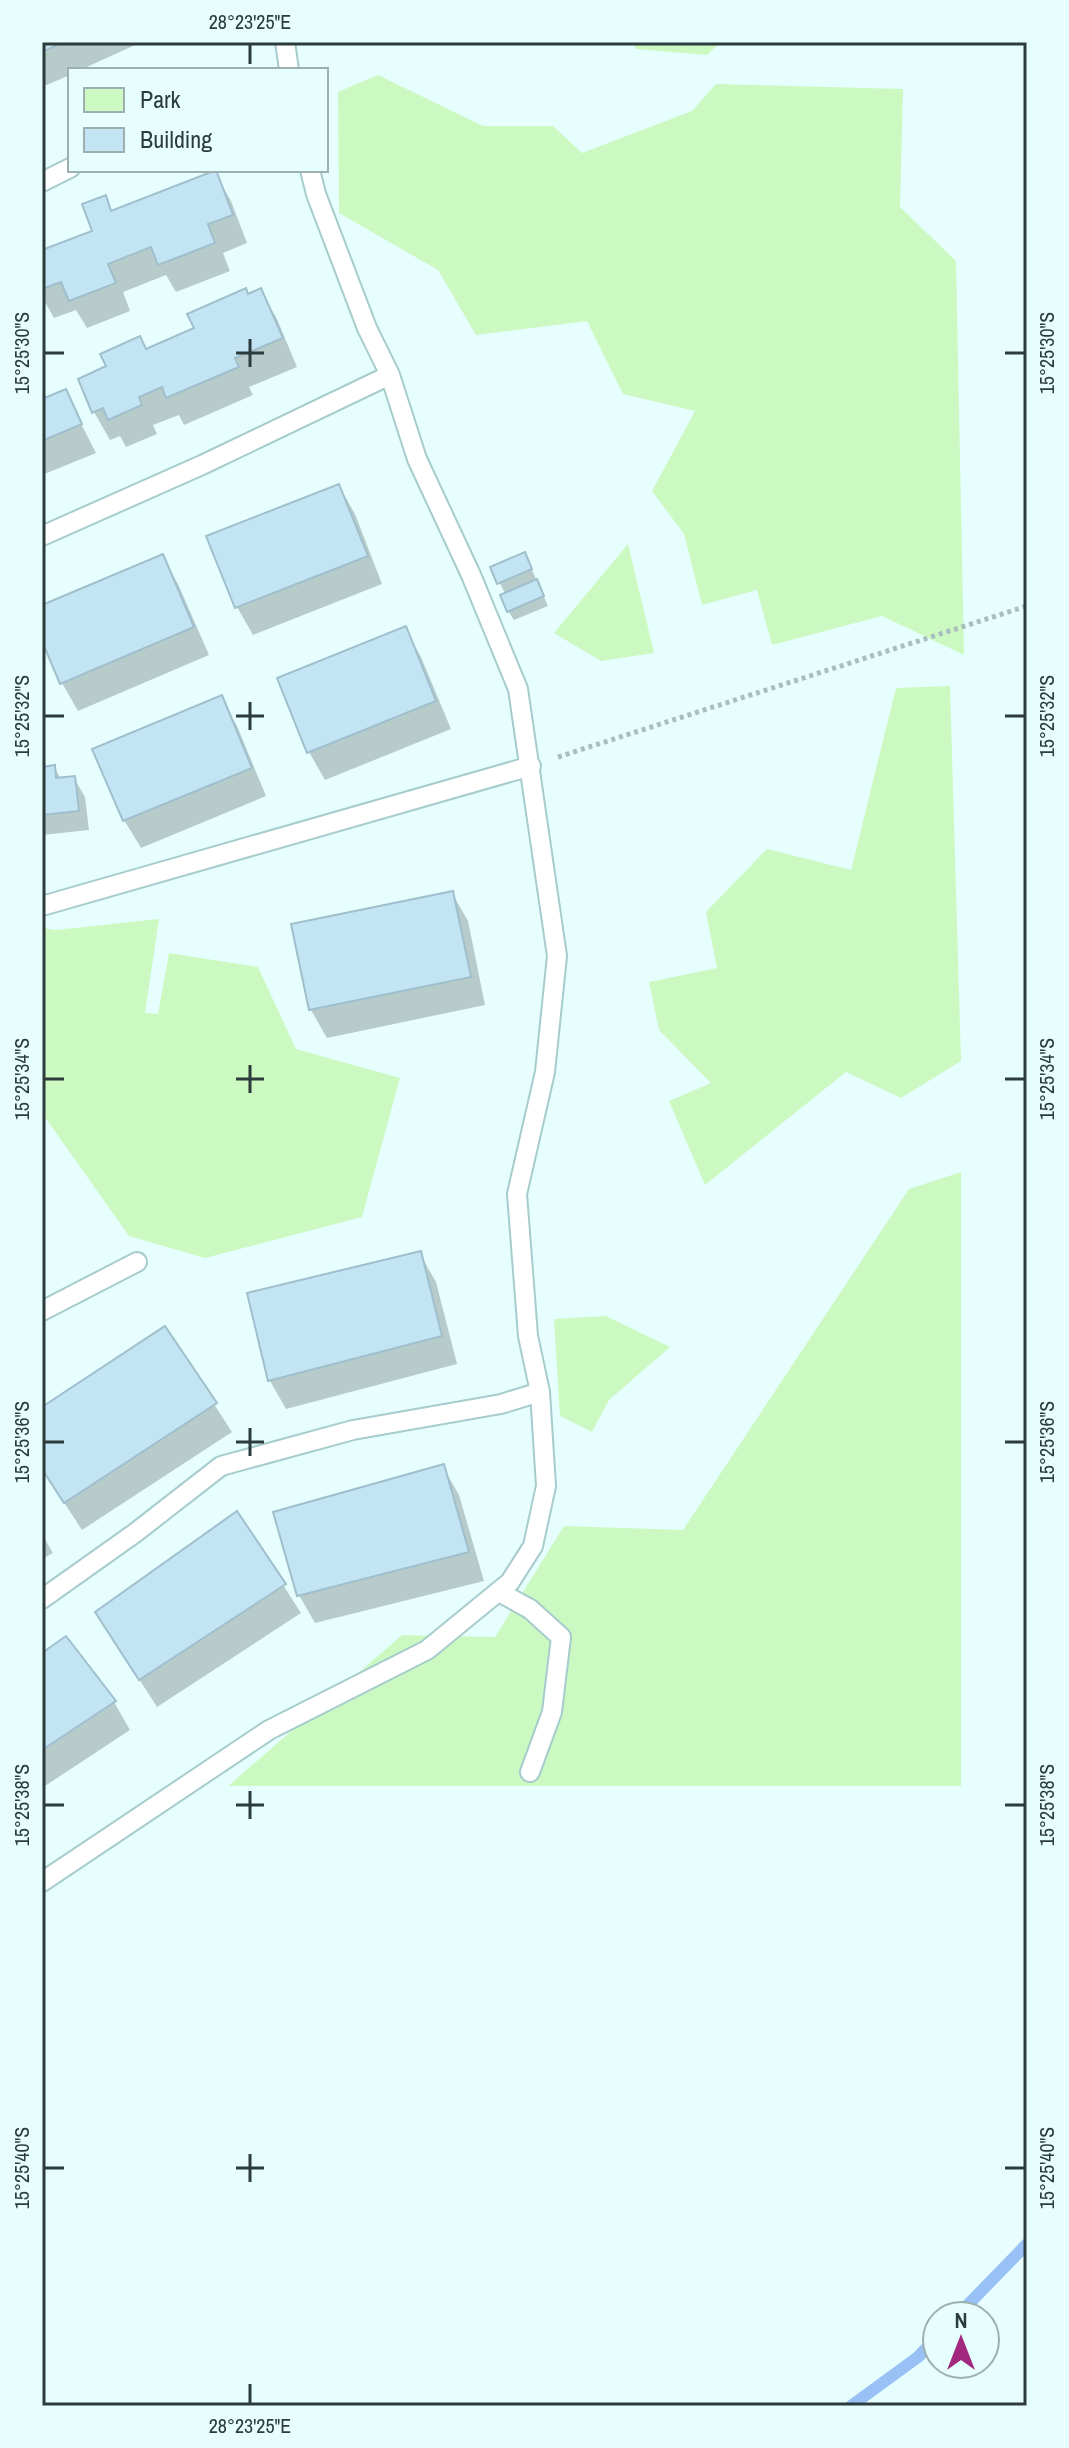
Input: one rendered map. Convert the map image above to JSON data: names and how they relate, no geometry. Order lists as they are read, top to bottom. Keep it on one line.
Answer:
{"legend":["Park","Building"],"north":"top","coordinates":["28°23'25\"E","15°25'30\"S","15°25'32\"S","15°25'34\"S","15°25'36\"S","15°25'38\"S","15°25'40\"S"]}
